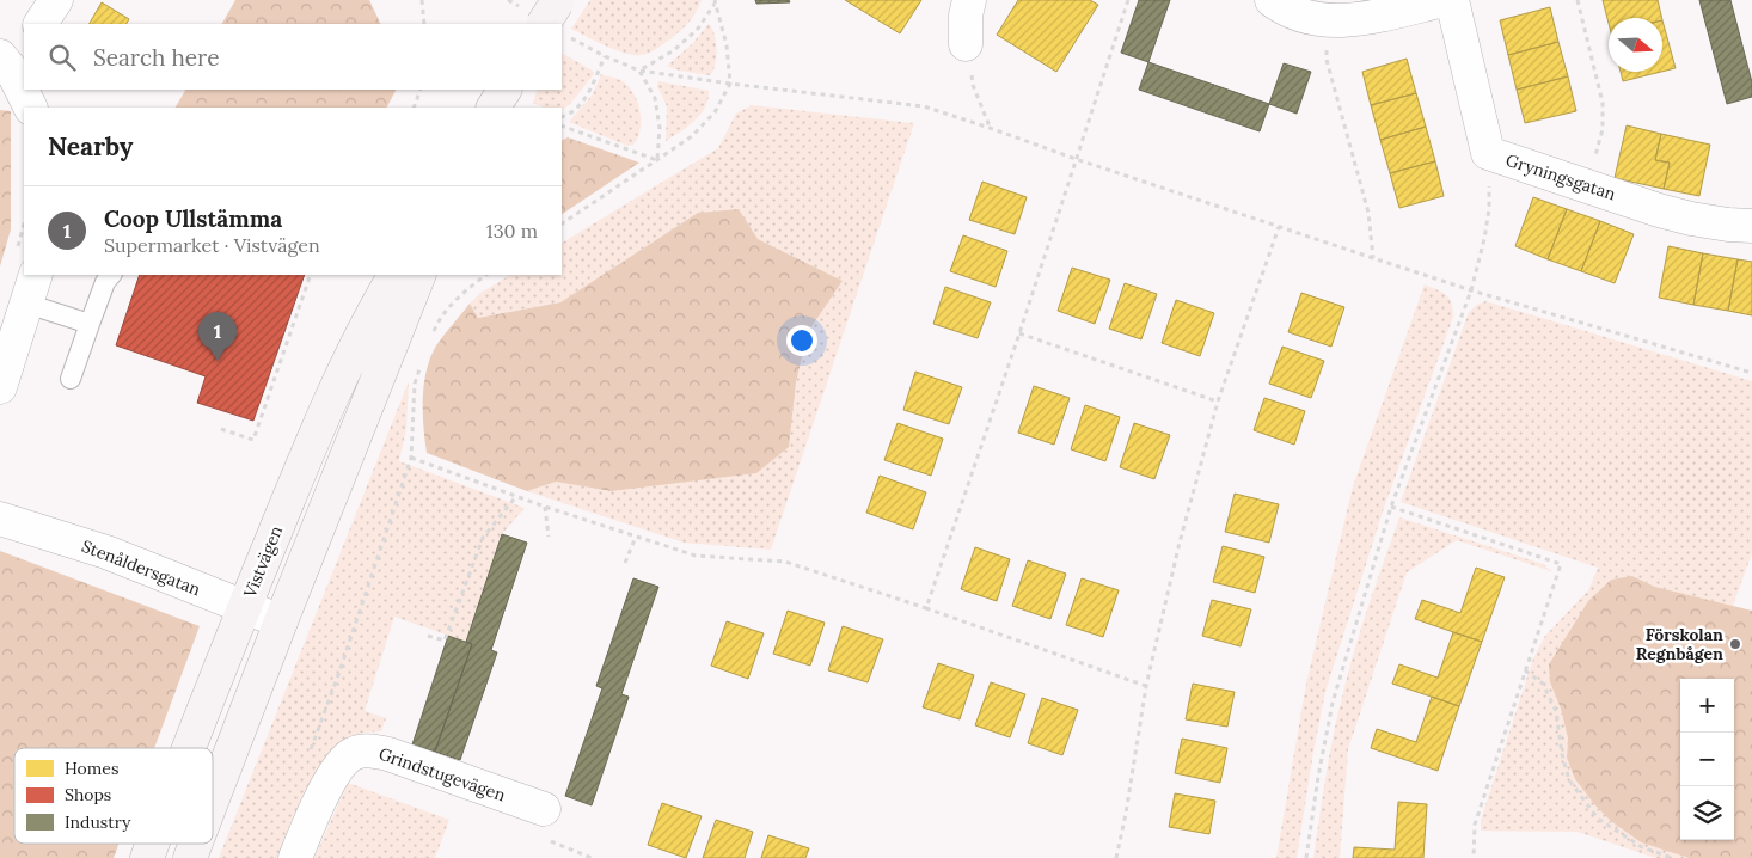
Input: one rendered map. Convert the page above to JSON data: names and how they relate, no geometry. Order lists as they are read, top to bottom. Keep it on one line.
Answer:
{"streets":{"main road":["Vistvägen"],"street":["Gryningsgatan","Stenåldersgatan","Grindstugevägen"]},"crossings":[["Vistvägen","Stenåldersgatan"]],"places":["Förskolan Regnbågen"],"legend":["Homes","Shops","Industry"],"north":"right","page":{"search":"Search here","heading":"Nearby","list":[{"mark":"1","name":"Coop Ullstämma","note":"Supermarket · Vistvägen","value":"130 m"}],"pins":"1","map_buttons":["+","−"]}}
